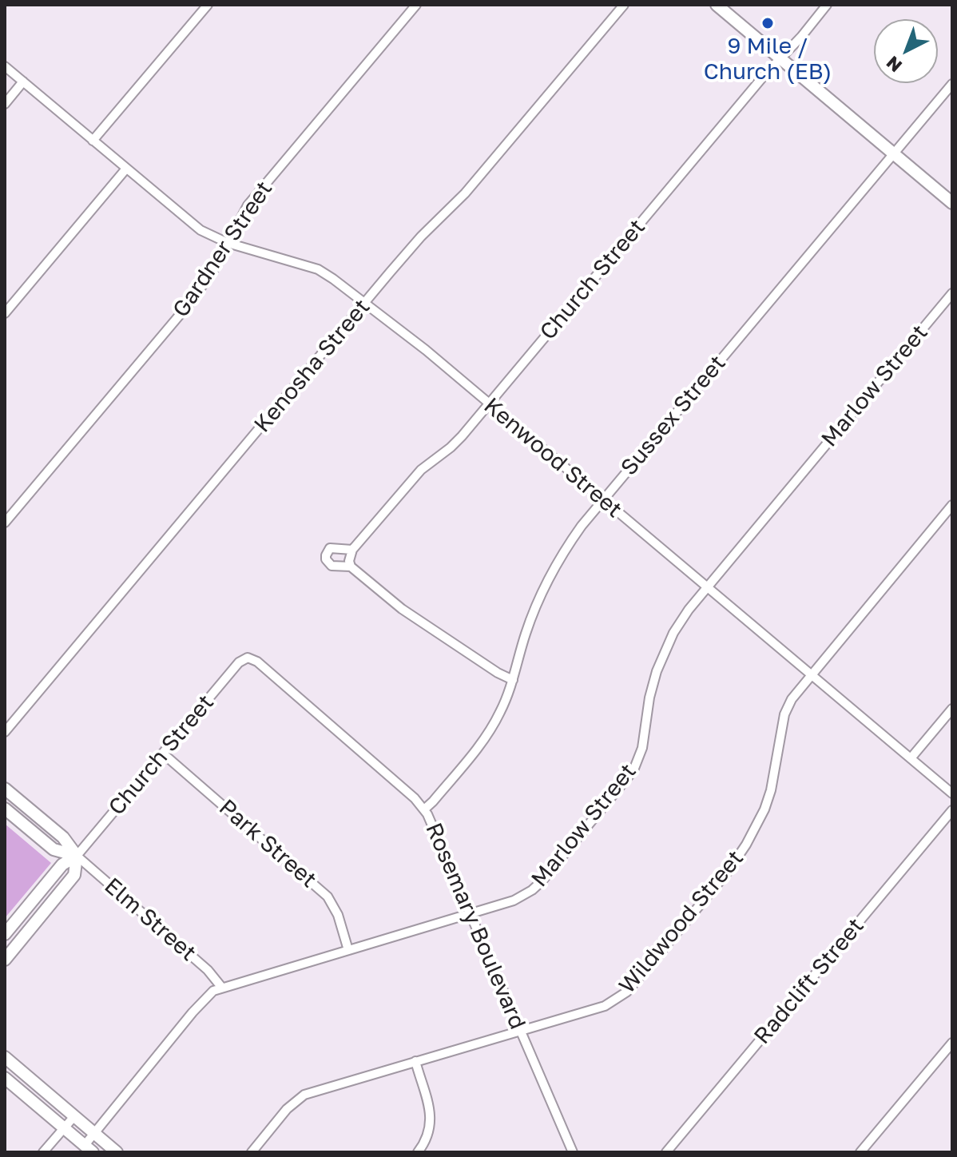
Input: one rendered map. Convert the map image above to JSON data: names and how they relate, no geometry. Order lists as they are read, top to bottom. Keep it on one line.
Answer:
{"streets":{"street":["Gardner Street","Church Street","Kenosha Street","Marlow Street","Sussex Street","Kenwood Street","Park Street","Elm Street","Wildwood Street","Rosemary Boulevard","Radclift Street"]},"crossings":[["Gardner Street","Kenwood Street"],["Church Street","Kenwood Street"],["Church Street","Park Street"],["Church Street","Elm Street"],["Church Street","Rosemary Boulevard"],["Kenosha Street","Kenwood Street"],["Marlow Street","Kenwood Street"],["Marlow Street","Park Street"],["Marlow Street","Elm Street"],["Marlow Street","Rosemary Boulevard"],["Sussex Street","Kenwood Street"],["Sussex Street","Rosemary Boulevard"],["Kenwood Street","Wildwood Street"],["Wildwood Street","Rosemary Boulevard"]],"places":["9 Mile / Church (EB)"],"north":"bottom left"}
